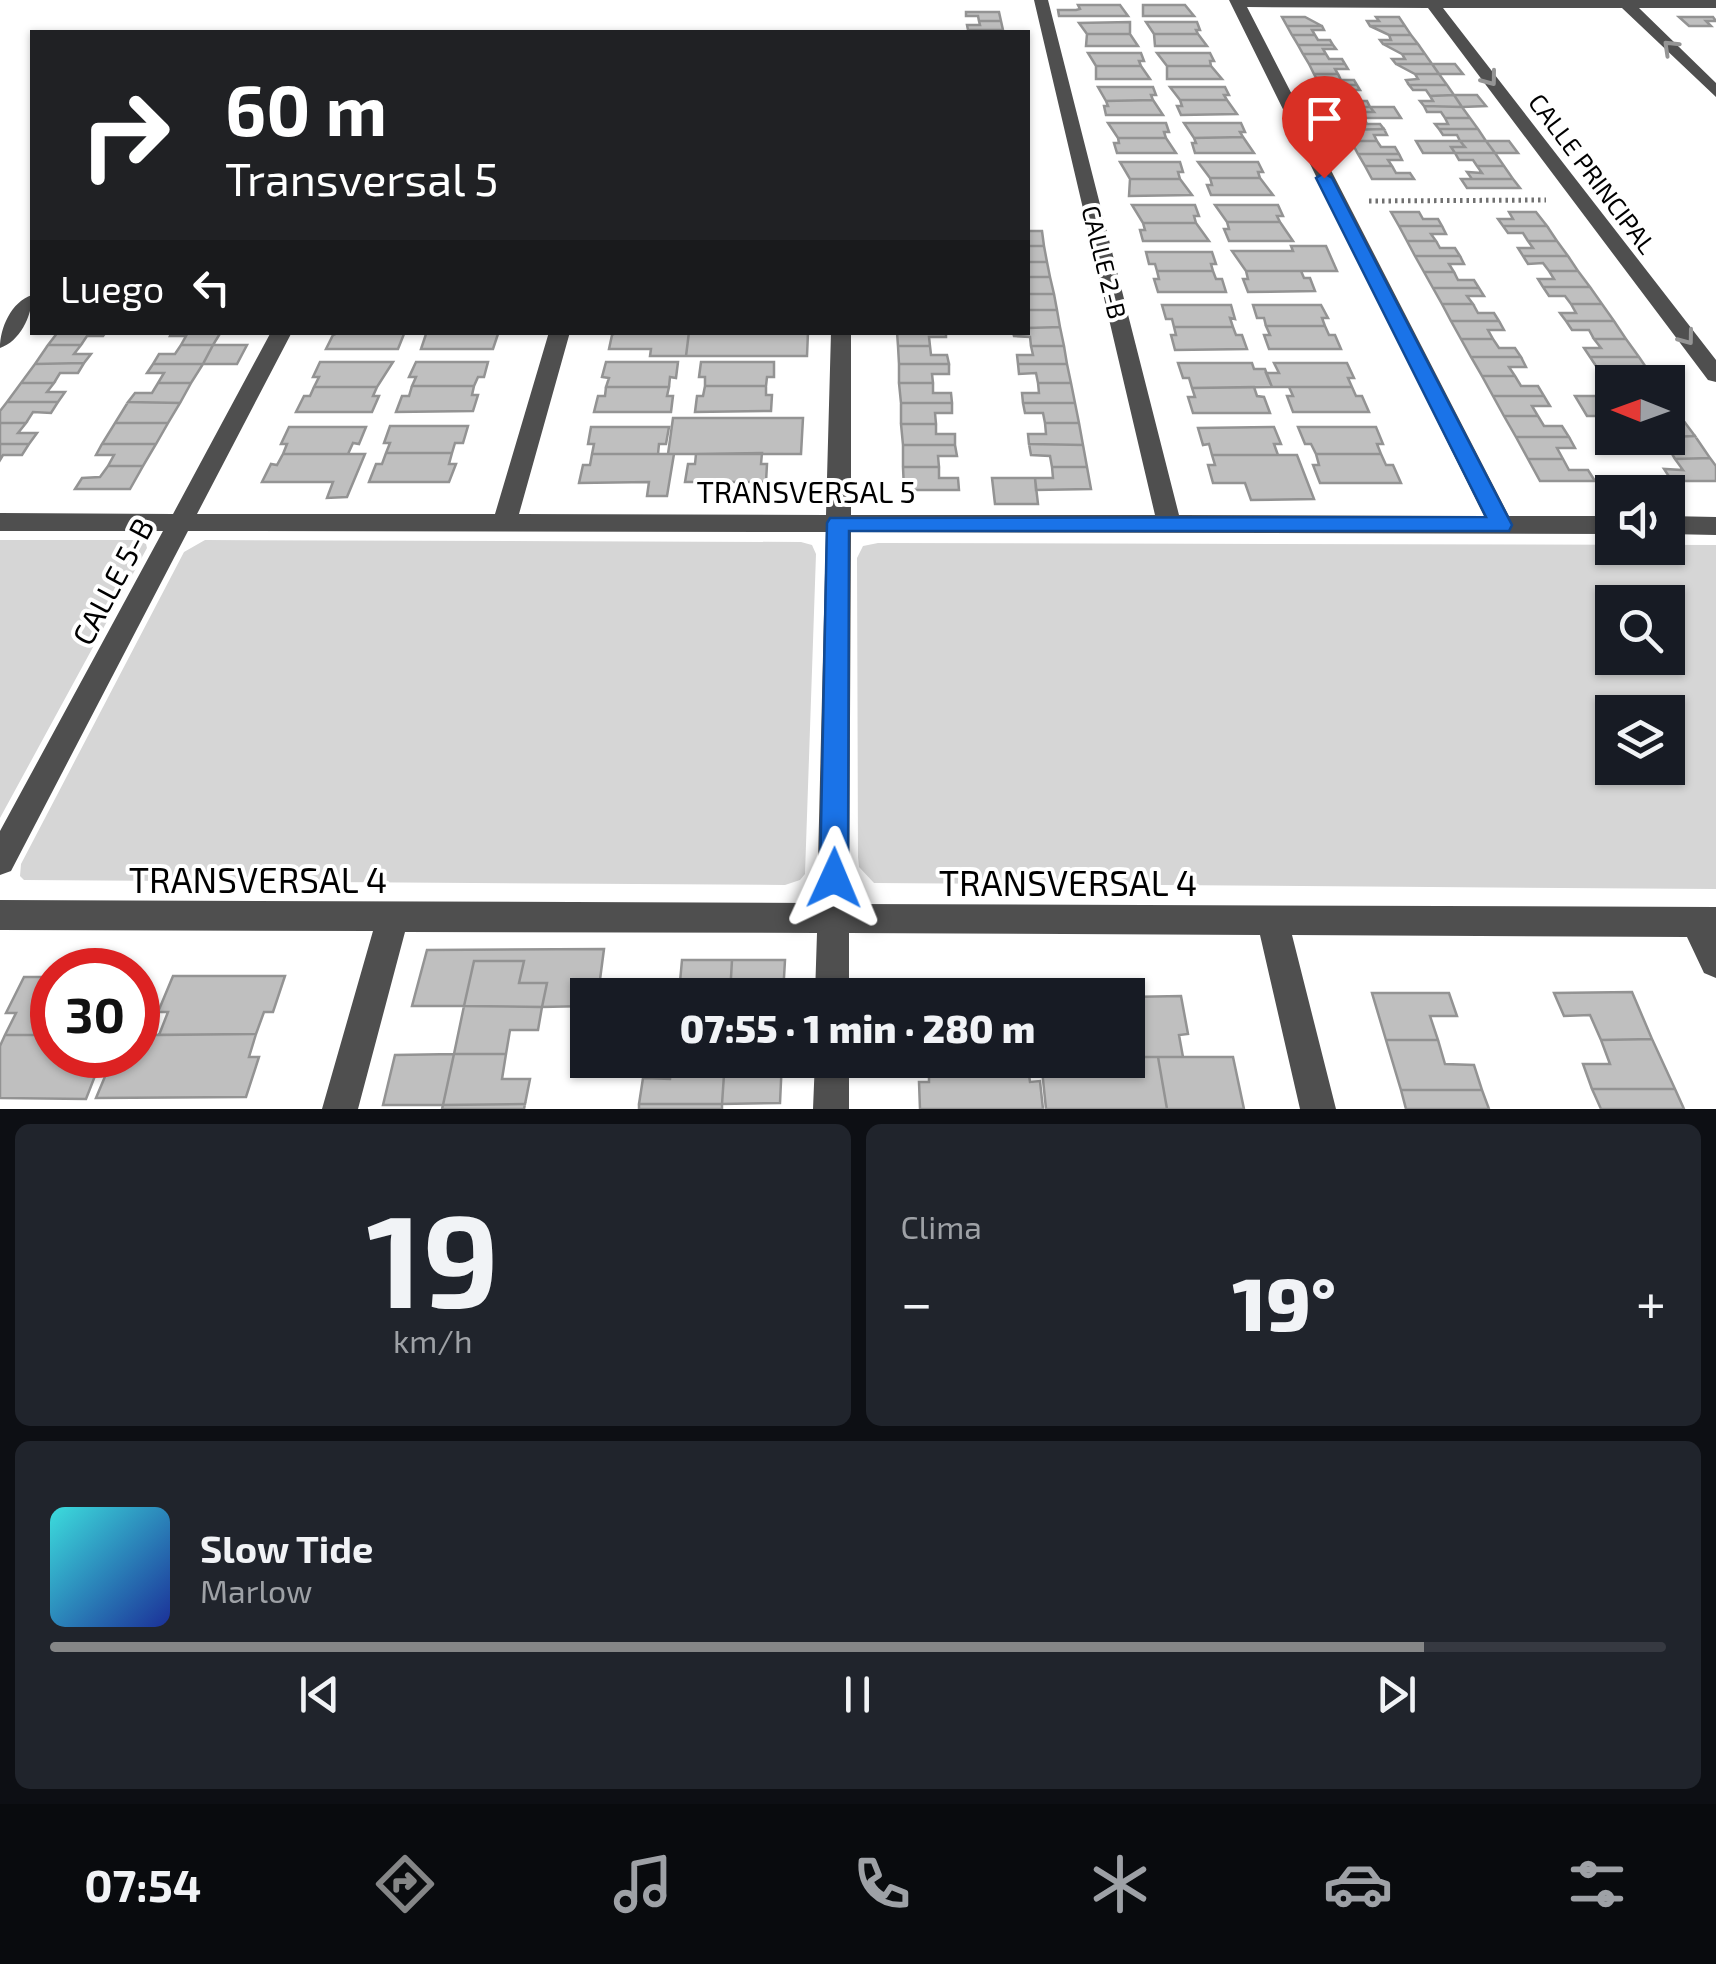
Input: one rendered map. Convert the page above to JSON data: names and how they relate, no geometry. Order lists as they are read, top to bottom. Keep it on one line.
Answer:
{"streets":{"street":["CALLE PRINCIPAL","CALLE 2-B","TRANSVERSAL 5","CALLE 5-B","TRANSVERSAL 4"]},"crossings":[["CALLE 2-B","TRANSVERSAL 5"],["TRANSVERSAL 5","CALLE 5-B"]],"north":"left","page":{"turn":["60 m","Transversal 5"],"then":"Luego","limit":"30","trip":"07:55 · 1 min · 280 m","tile":[["19","km/h"],"Clima"],"heat":["−","19°","+"],"song":["Slow Tide","Marlow"],"tabs":"07:54"}}
